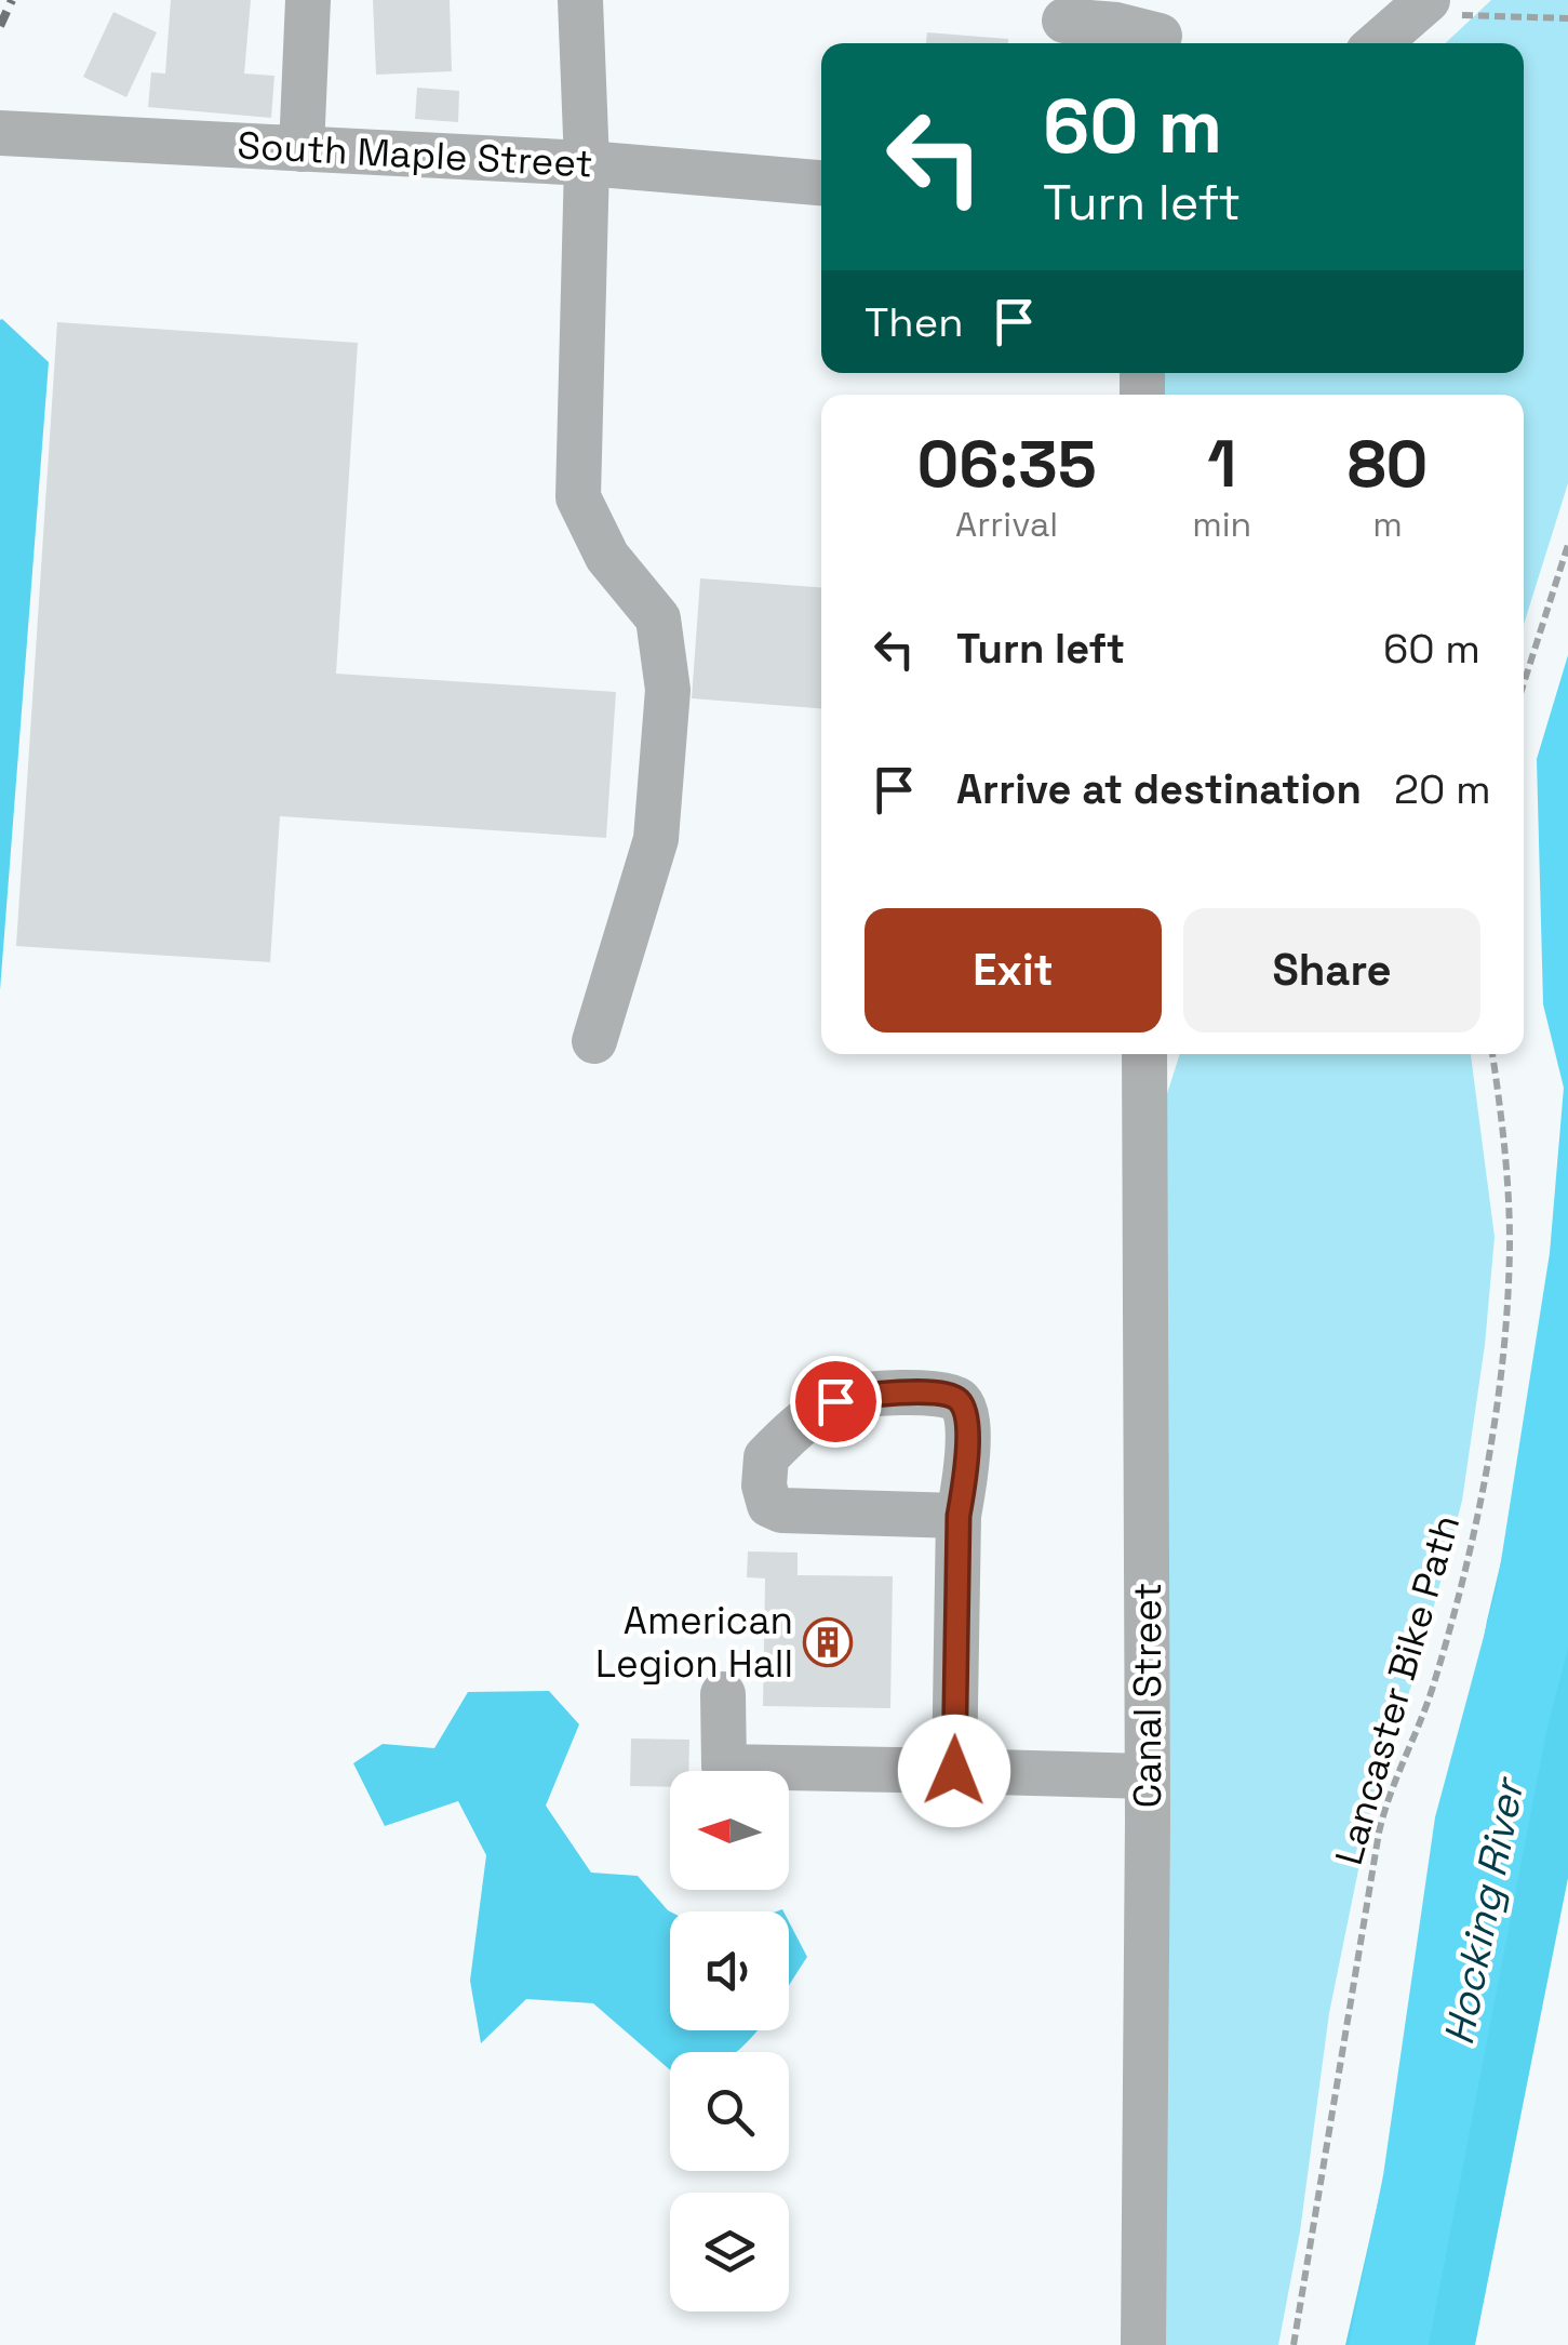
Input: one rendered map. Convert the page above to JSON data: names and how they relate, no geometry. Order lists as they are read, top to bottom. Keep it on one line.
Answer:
{"streets":{"street":["South Maple Street","Canal Street"],"path":["Lancaster Bike Path"]},"water":["Hocking River"],"places":{"building":["American Legion Hall"]},"north":"left","page":{"turn":["60 m","Turn left"],"then":"Then","eta":["06:35","Arrival","1","min","80","m"],"list":[{"name":"Turn left","value":"60 m"},{"name":"Arrive at destination","value":"20 m"}],"buttons":["Exit","Share"]}}
